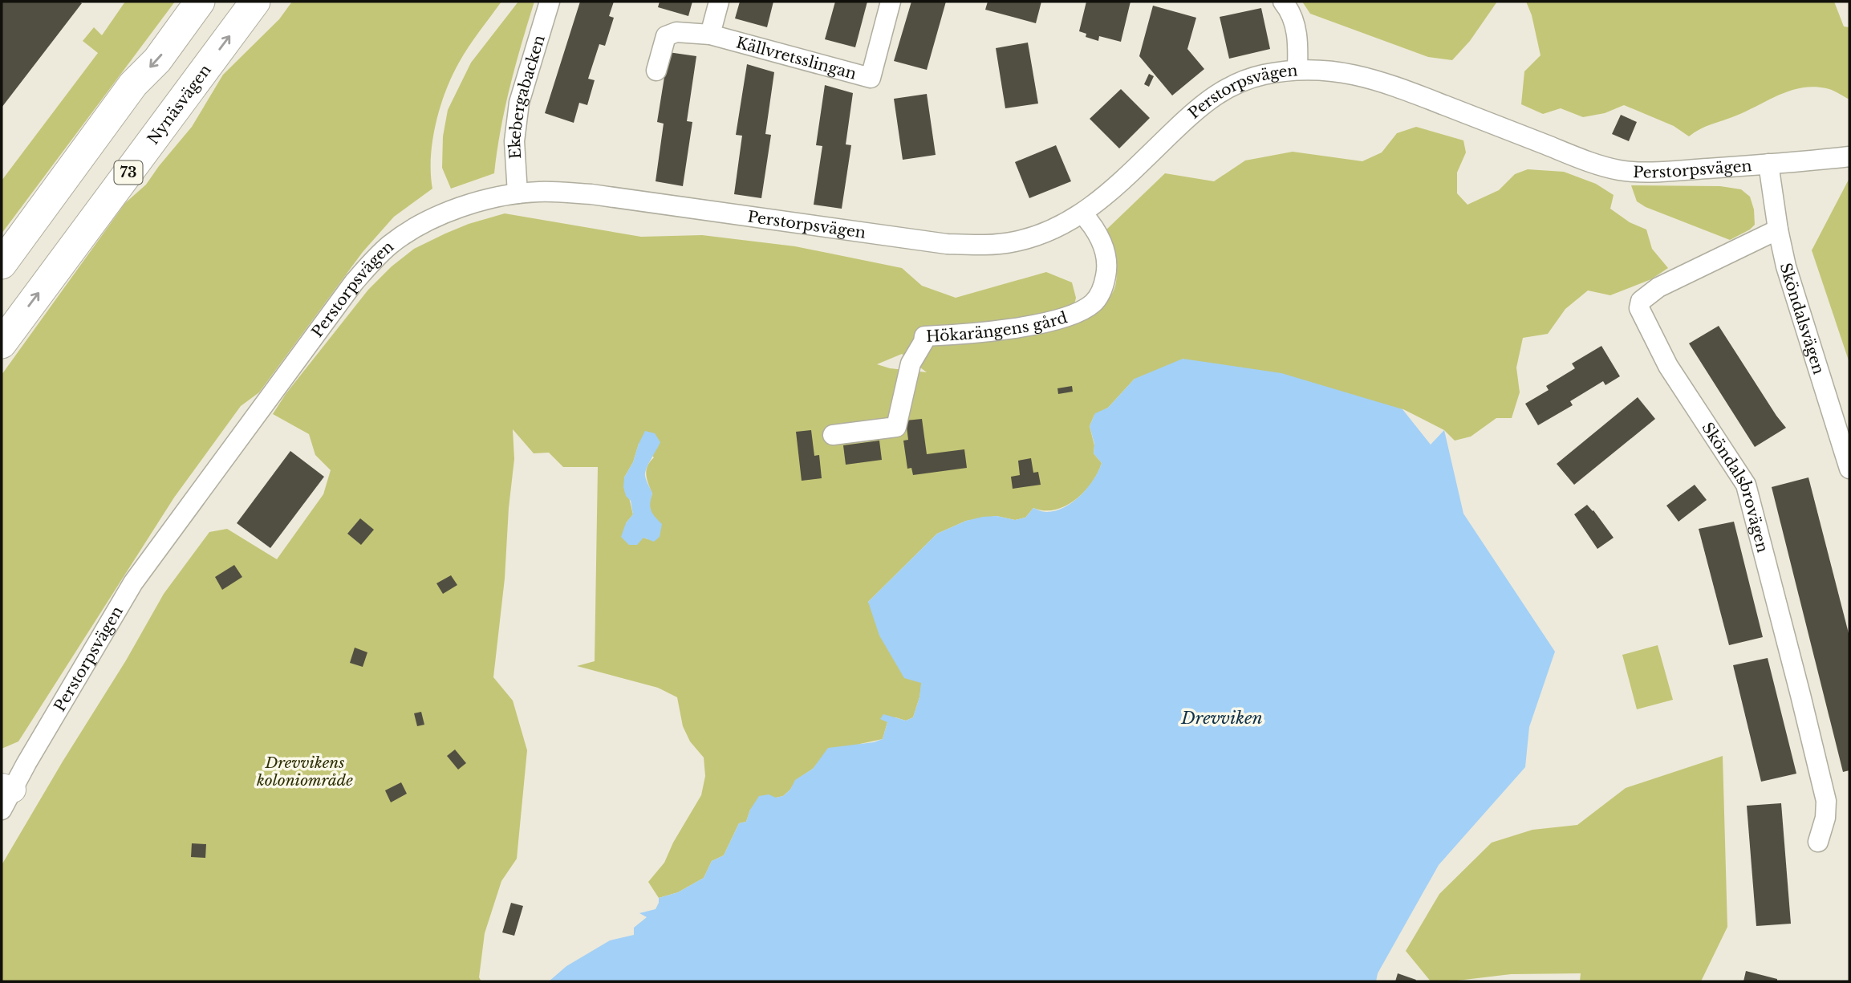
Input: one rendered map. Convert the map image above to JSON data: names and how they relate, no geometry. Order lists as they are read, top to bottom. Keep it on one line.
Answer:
{"streets":{"highway":["Nynäsvägen","73"],"street":["Källvretsslingan","Perstorpsvägen","Ekebergabacken","Sköndalsvägen","Hökarängens gård","Sköndalsbrovägen"]},"crossings":[["Perstorpsvägen","Ekebergabacken"],["Perstorpsvägen","Sköndalsvägen"],["Perstorpsvägen","Hökarängens gård"],["Sköndalsvägen","Sköndalsbrovägen"]],"water":["Drevviken"],"parks":["Drevvikens koloniområde"]}
